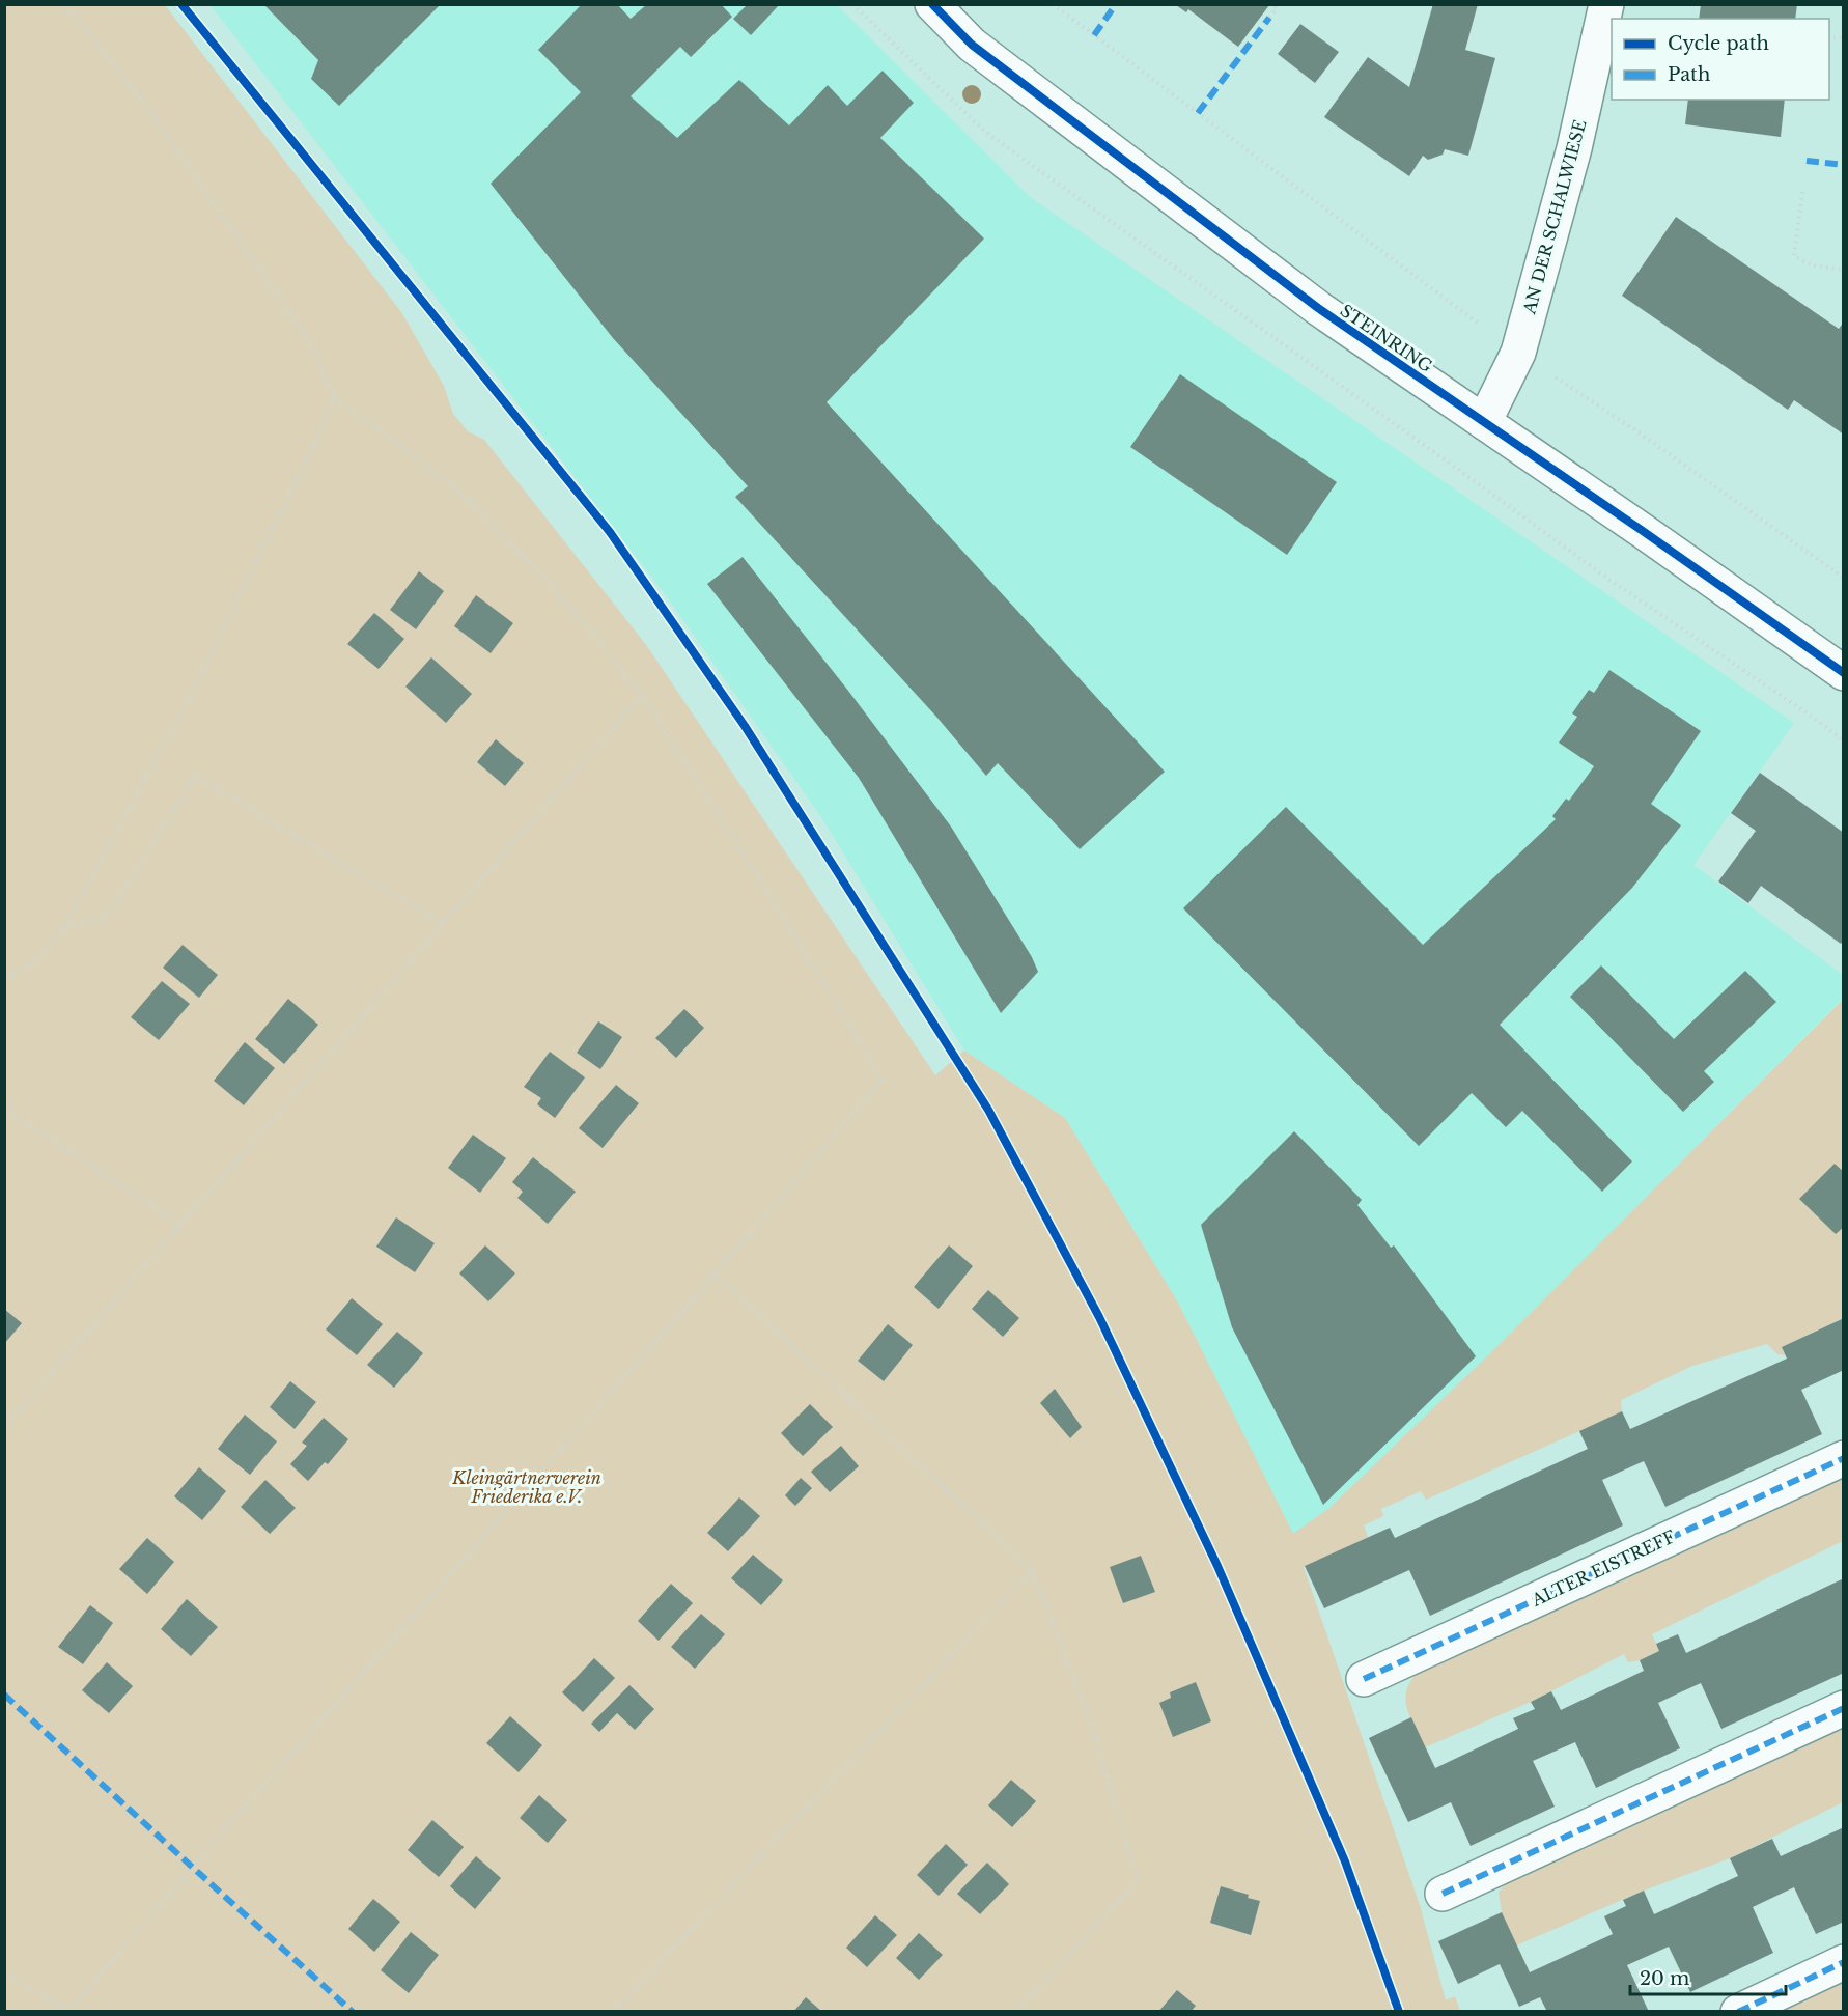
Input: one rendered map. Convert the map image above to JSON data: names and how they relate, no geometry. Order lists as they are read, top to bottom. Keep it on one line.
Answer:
{"streets":{"street":["AN DER SCHALWIESE","STEINRING","ALTER EISTREFF"]},"crossings":[["AN DER SCHALWIESE","STEINRING"]],"parks":["Kleingärtnerverein Friederika e.V."],"legend":["Cycle path","Path"],"scale_bar":"20 m"}
